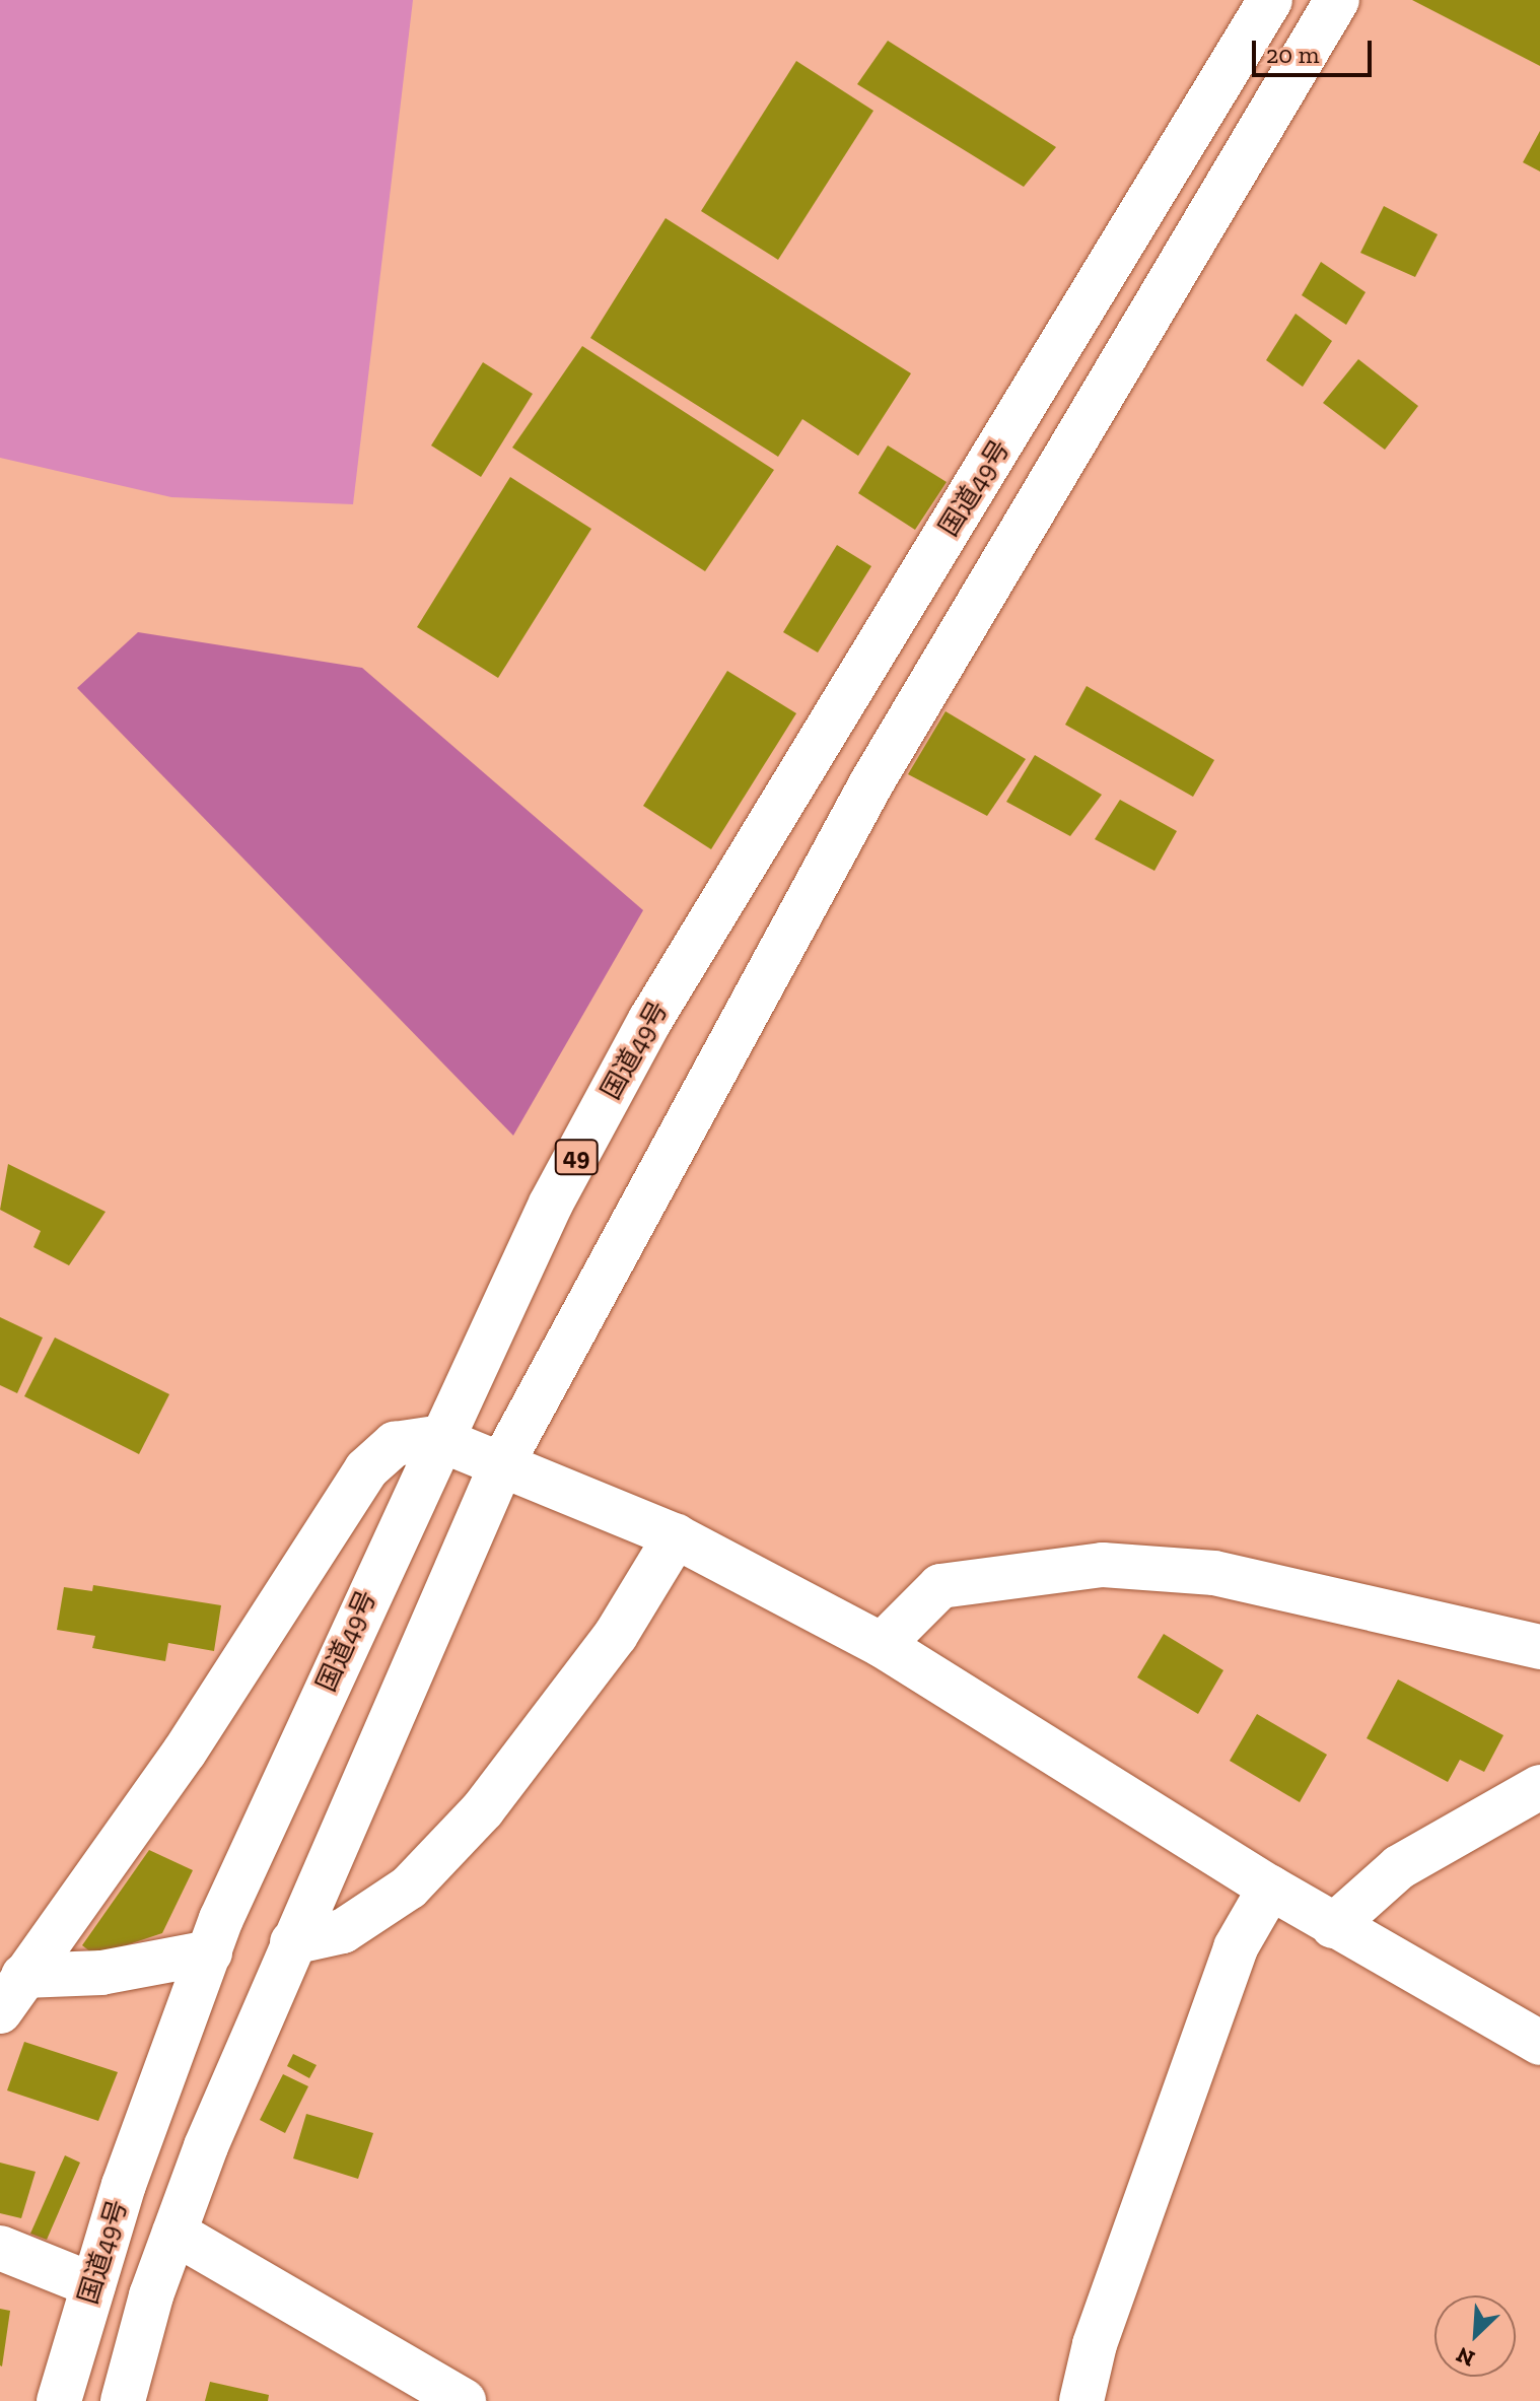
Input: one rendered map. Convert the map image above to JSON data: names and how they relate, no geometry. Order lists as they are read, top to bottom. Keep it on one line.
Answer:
{"streets":{"main road":["国道49号","49"]},"scale_bar":"20 m","north":"bottom left"}
